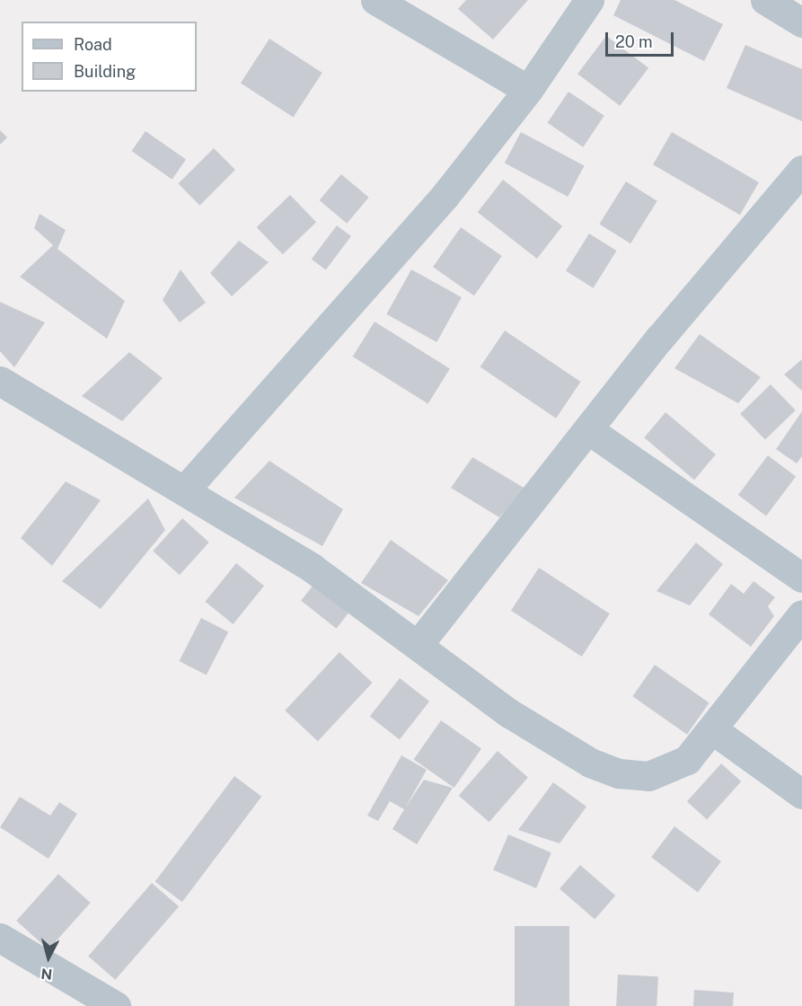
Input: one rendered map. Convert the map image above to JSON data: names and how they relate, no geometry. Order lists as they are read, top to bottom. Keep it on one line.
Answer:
{"legend":["Road","Building"],"scale_bar":"20 m","north":"bottom"}
